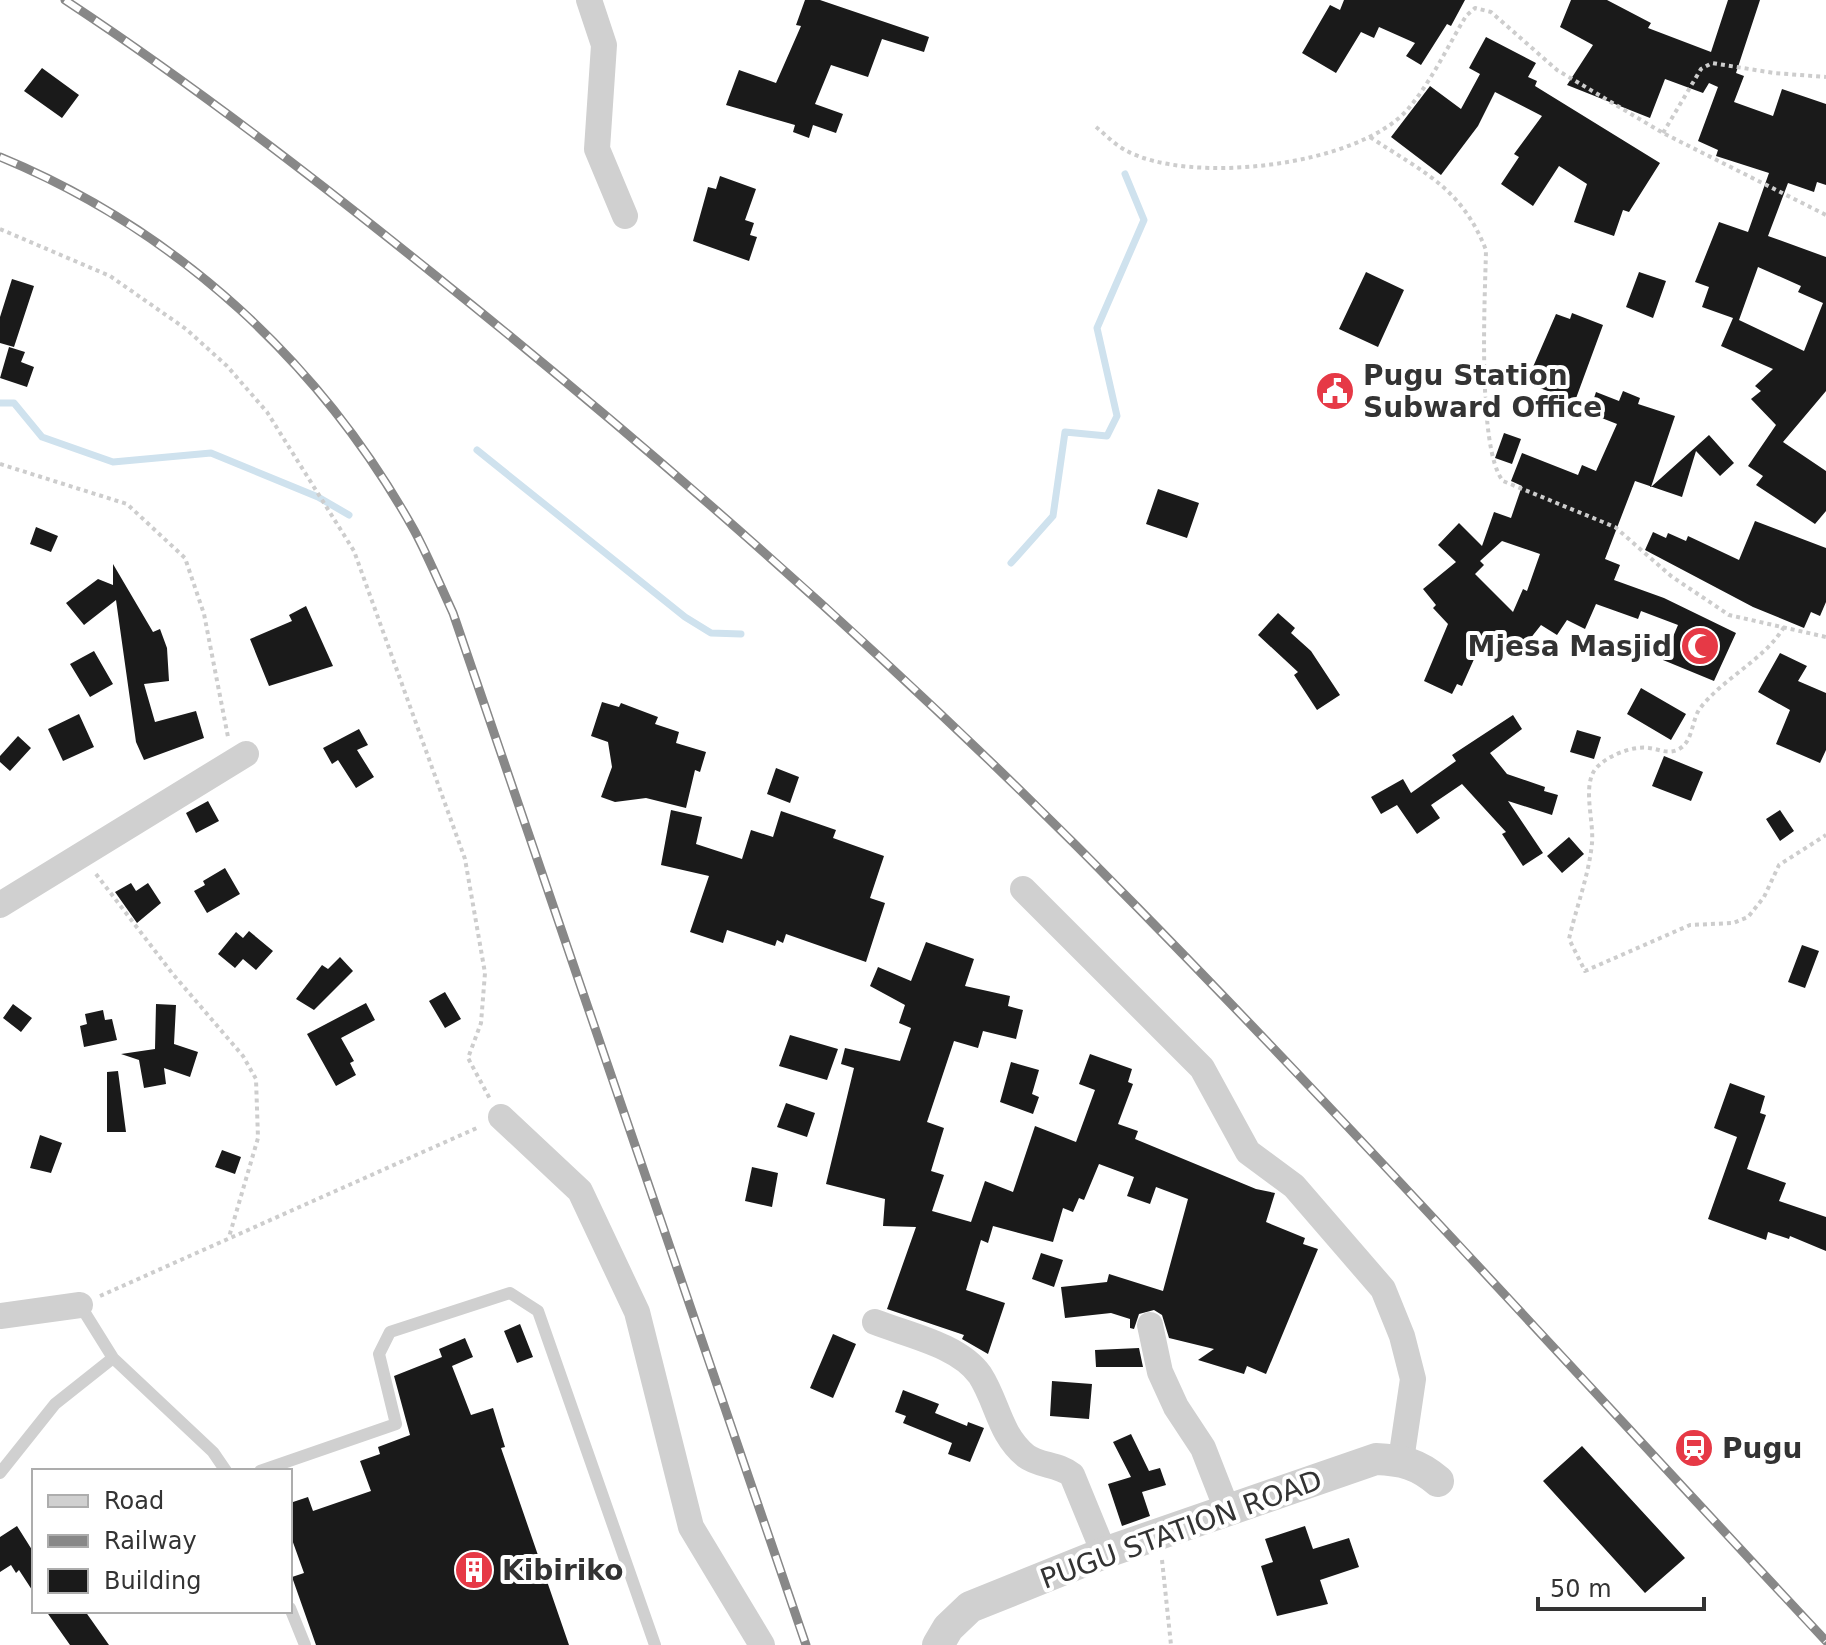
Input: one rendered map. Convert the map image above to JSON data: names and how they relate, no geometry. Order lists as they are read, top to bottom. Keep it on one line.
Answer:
{"streets":{"street":["PUGU STATION ROAD"]},"places":{"public building":["Pugu Station Subward Office"],"mosque":["Mjesa Masjid"],"station":["Pugu"],"building":["Kibiriko"]},"legend":["Road","Railway","Building"],"scale_bar":"50 m"}
